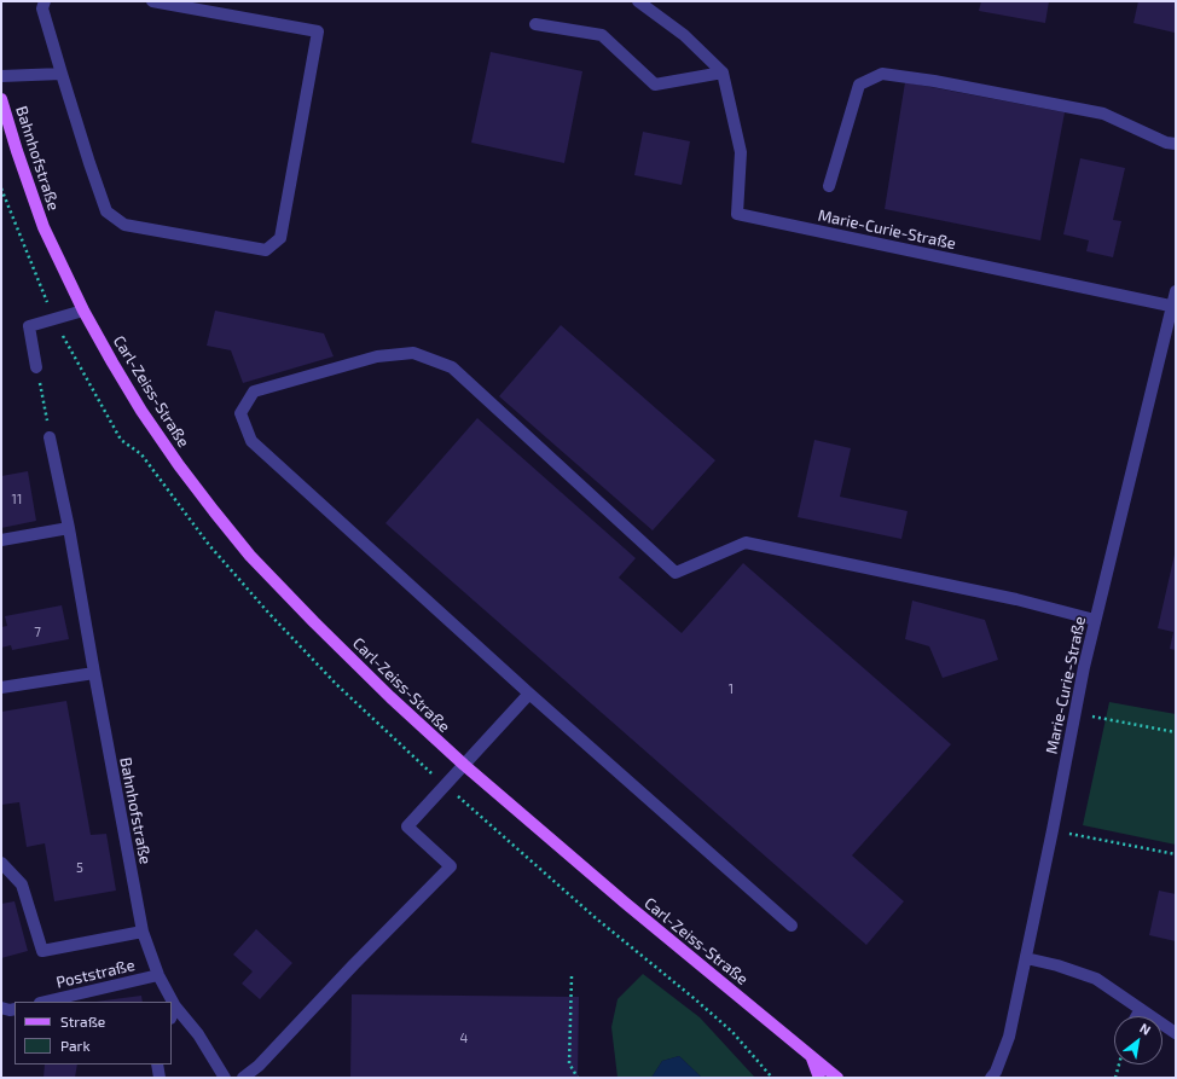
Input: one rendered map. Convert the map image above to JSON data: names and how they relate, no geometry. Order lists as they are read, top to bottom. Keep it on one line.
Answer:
{"streets":{"main road":["Bahnhofstraße","Carl-Zeiss-Straße"],"street":["Marie-Curie-Straße","Poststraße"]},"crossings":[["Bahnhofstraße","Carl-Zeiss-Straße"],["Bahnhofstraße","Poststraße"]],"house_numbers":["11","7","1","5","4"],"legend":["Straße","Park"],"north":"top right"}
